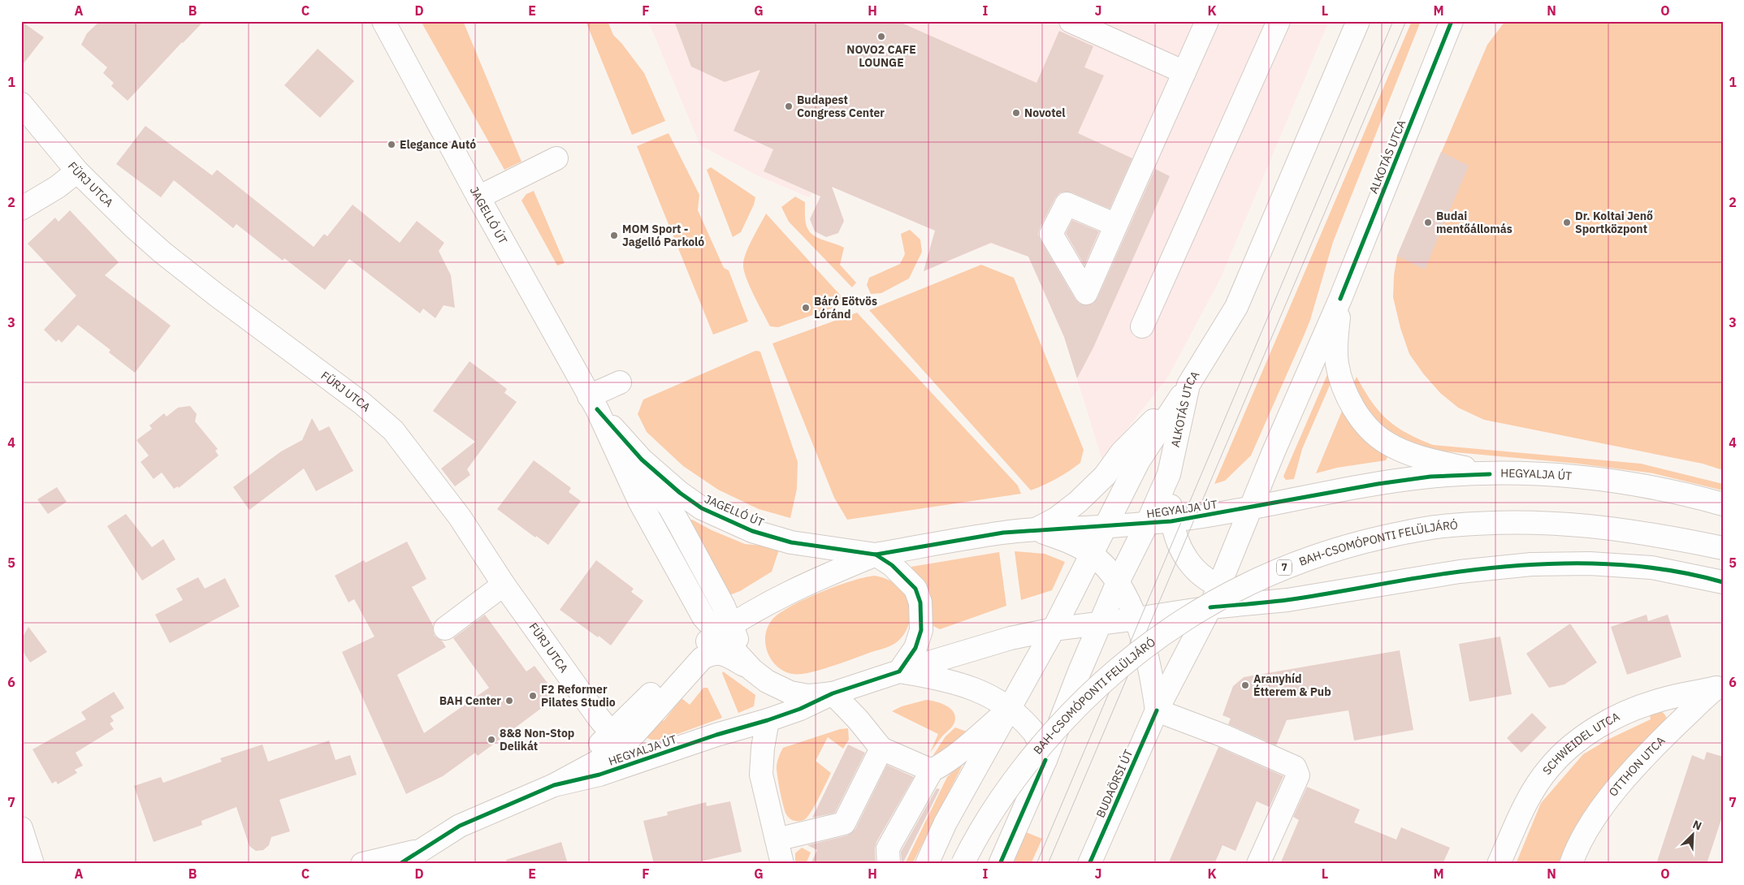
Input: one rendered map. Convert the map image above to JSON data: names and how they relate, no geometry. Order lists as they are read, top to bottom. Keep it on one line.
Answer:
{"streets":{"main road":["ALKOTÁS UTCA","FÜRJ UTCA","JAGELLÓ ÚT","HEGYALJA ÚT","BAH-CSOMÓPONTI FELÜLJÁRÓ","7","SCHWEIDEL UTCA","OTTHON UTCA","BUDAÖRSI ÚT"]},"crossings":[["ALKOTÁS UTCA","HEGYALJA ÚT"],["ALKOTÁS UTCA","BUDAÖRSI ÚT"],["FÜRJ UTCA","HEGYALJA ÚT"],["JAGELLÓ ÚT","HEGYALJA ÚT"],["HEGYALJA ÚT","BUDAÖRSI ÚT"],["SCHWEIDEL UTCA","OTTHON UTCA"]],"places":["NOVO2 CAFE LOUNGE","Budapest Congress Center","Novotel","Elegance Autó","Budai mentőállomás","Dr. Koltai Jenő Sportközpont","MOM Sport - Jagelló Parkoló","Báró Eötvös Lóránd","Aranyhíd Étterem & Pub","F2 Reformer Pilates Studio","BAH Center","8&8 Non-Stop Delikát"],"north":"top right","grid":{"columns":["A","B","C","D","E","F","G","H","I","J","K","L","M","N","O"],"rows":["1","2","3","4","5","6","7"]}}
